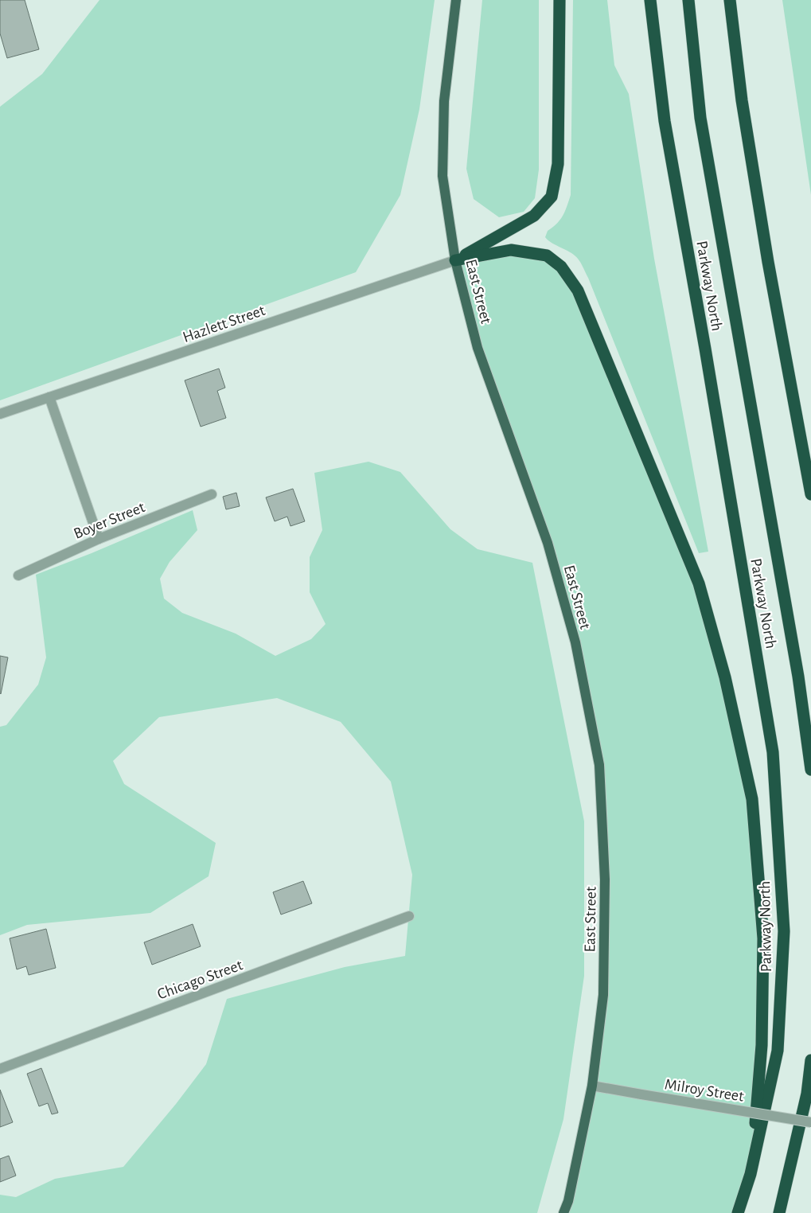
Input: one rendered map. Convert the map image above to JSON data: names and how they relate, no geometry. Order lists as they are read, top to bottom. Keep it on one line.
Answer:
{"streets":{"highway":["Parkway North"],"main road":["East Street"],"street":["Hazlett Street","Boyer Street","Chicago Street","Milroy Street"]},"crossings":[["East Street","Hazlett Street"],["East Street","Milroy Street"]]}
